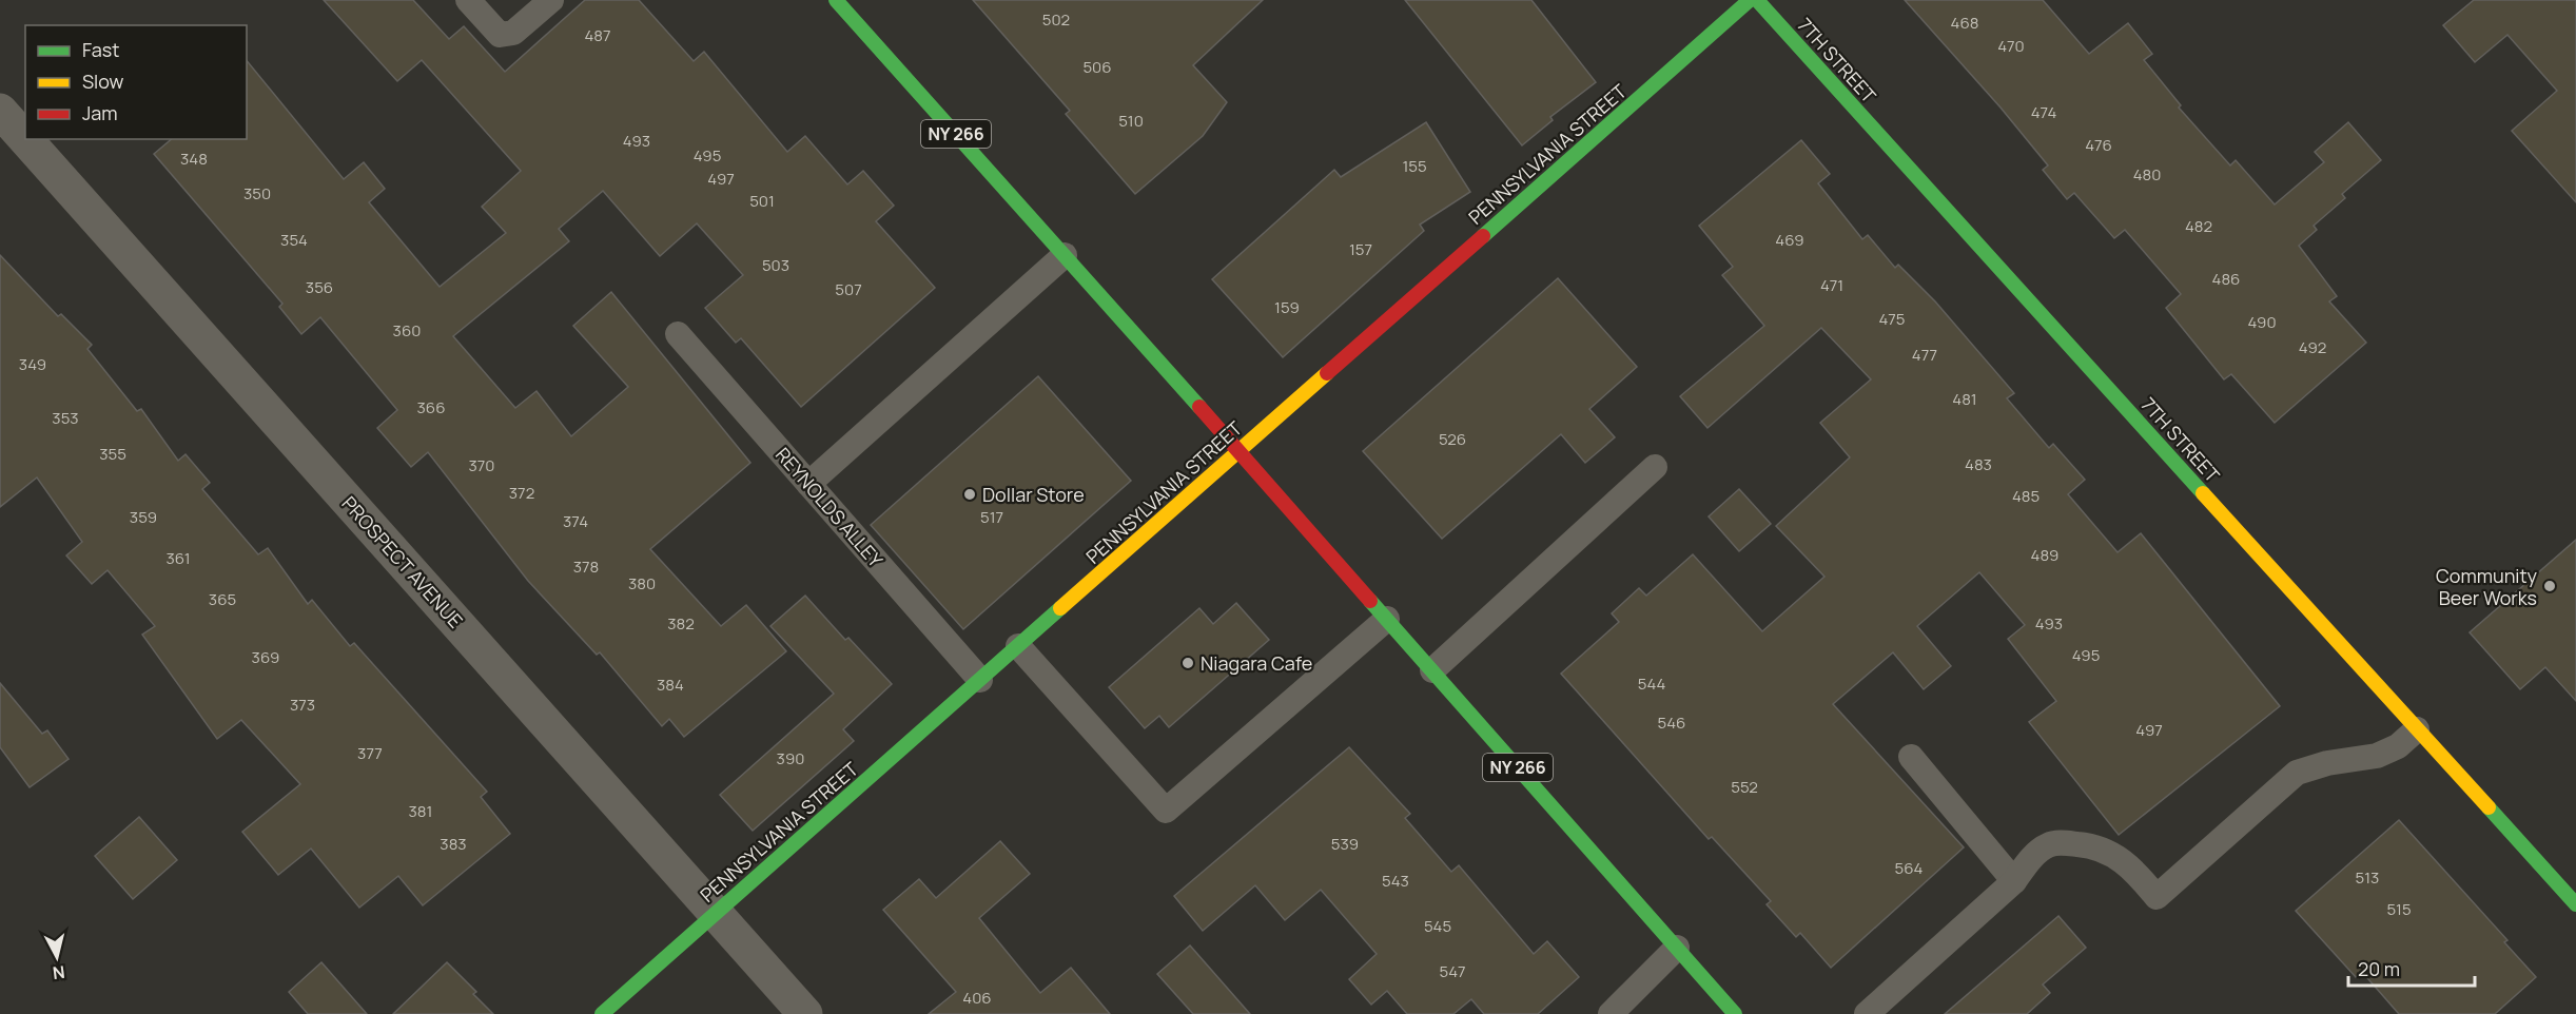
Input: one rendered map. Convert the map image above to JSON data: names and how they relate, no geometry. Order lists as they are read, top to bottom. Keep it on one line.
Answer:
{"streets":{"street":["7TH STREET","NY 266","PENNSYLVANIA STREET","PROSPECT AVENUE"],"lane":["REYNOLDS ALLEY"]},"crossings":[["NY 266","PENNSYLVANIA STREET"],["PENNSYLVANIA STREET","REYNOLDS ALLEY"],["PENNSYLVANIA STREET","PROSPECT AVENUE"]],"places":["Dollar Store","Community Beer Works","Niagara Cafe"],"house_numbers":["502","468","487","470","506","474","510","493","476","495","348","155","480","497","350","501","482","354","469","157","503","486","471","356","507","159","475","490","360","492","477","349","481","366","353","526","355","483","370","372","485","359","517","374","489","361","378","380","365","382","493","495","369","544","384","373","546","497","377","390","552","381","383","539","564","513","543","515","545","547","406"],"legend":["Fast","Slow","Jam"],"scale_bar":"20 m","north":"bottom"}
